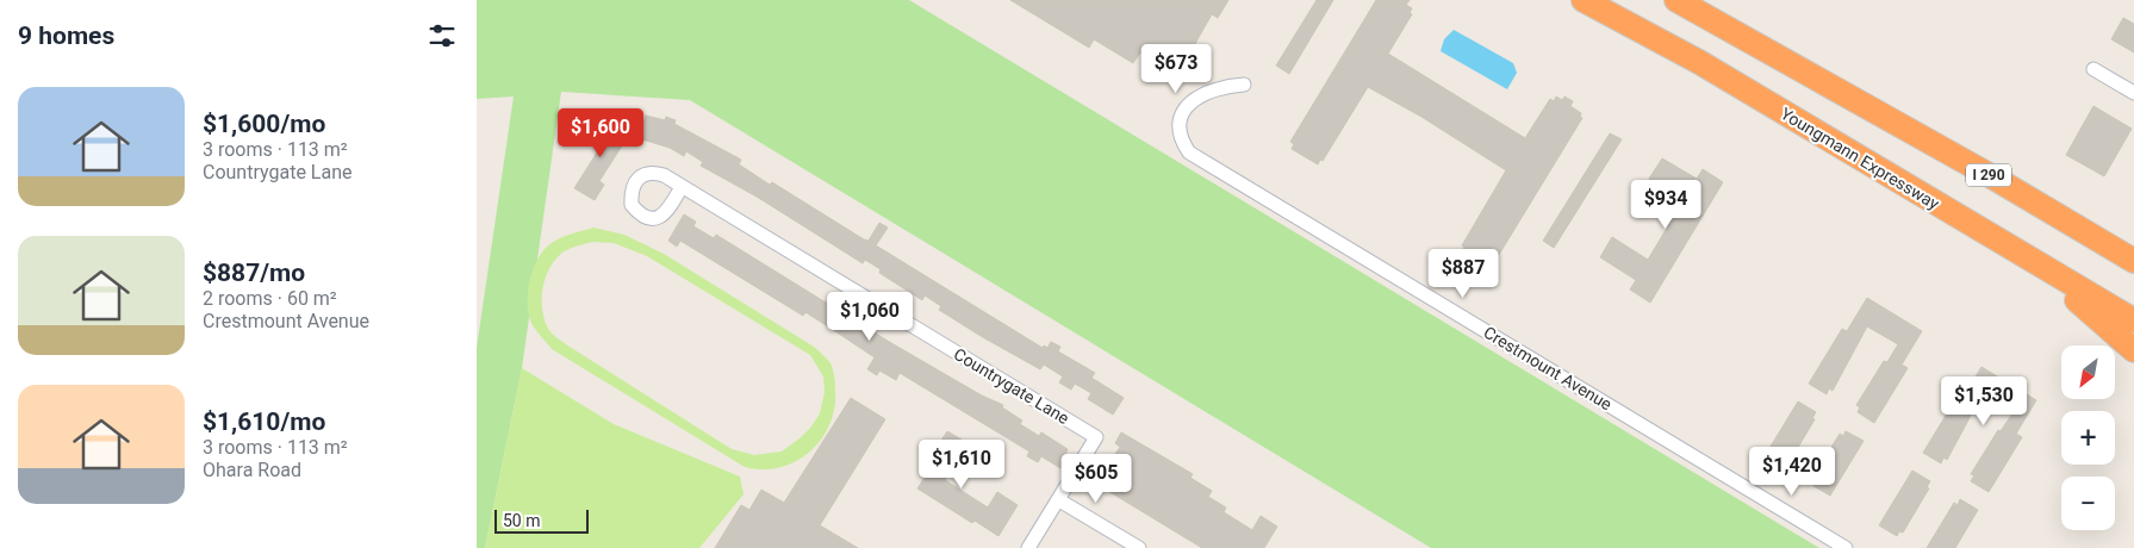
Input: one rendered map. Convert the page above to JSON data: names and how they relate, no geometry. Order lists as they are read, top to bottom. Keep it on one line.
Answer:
{"streets":{"highway":["Youngmann Expressway","I 290"],"street":["Crestmount Avenue","Countrygate Lane"]},"scale_bar":"50 m","north":"bottom left","page":{"heading":"9 homes","price":["$673","$1,600","$934","$887","$1,060","$1,530","$1,610","$1,420","$605"],"list":[{"name":"$1,600/mo","note":"3 rooms · 113 m² · Countrygate Lane"},{"name":"$887/mo","note":"2 rooms · 60 m² · Crestmount Avenue"},{"name":"$1,610/mo","note":"3 rooms · 113 m² · Ohara Road"}],"map_buttons":["+","−"],"scale":"50 m"}}
